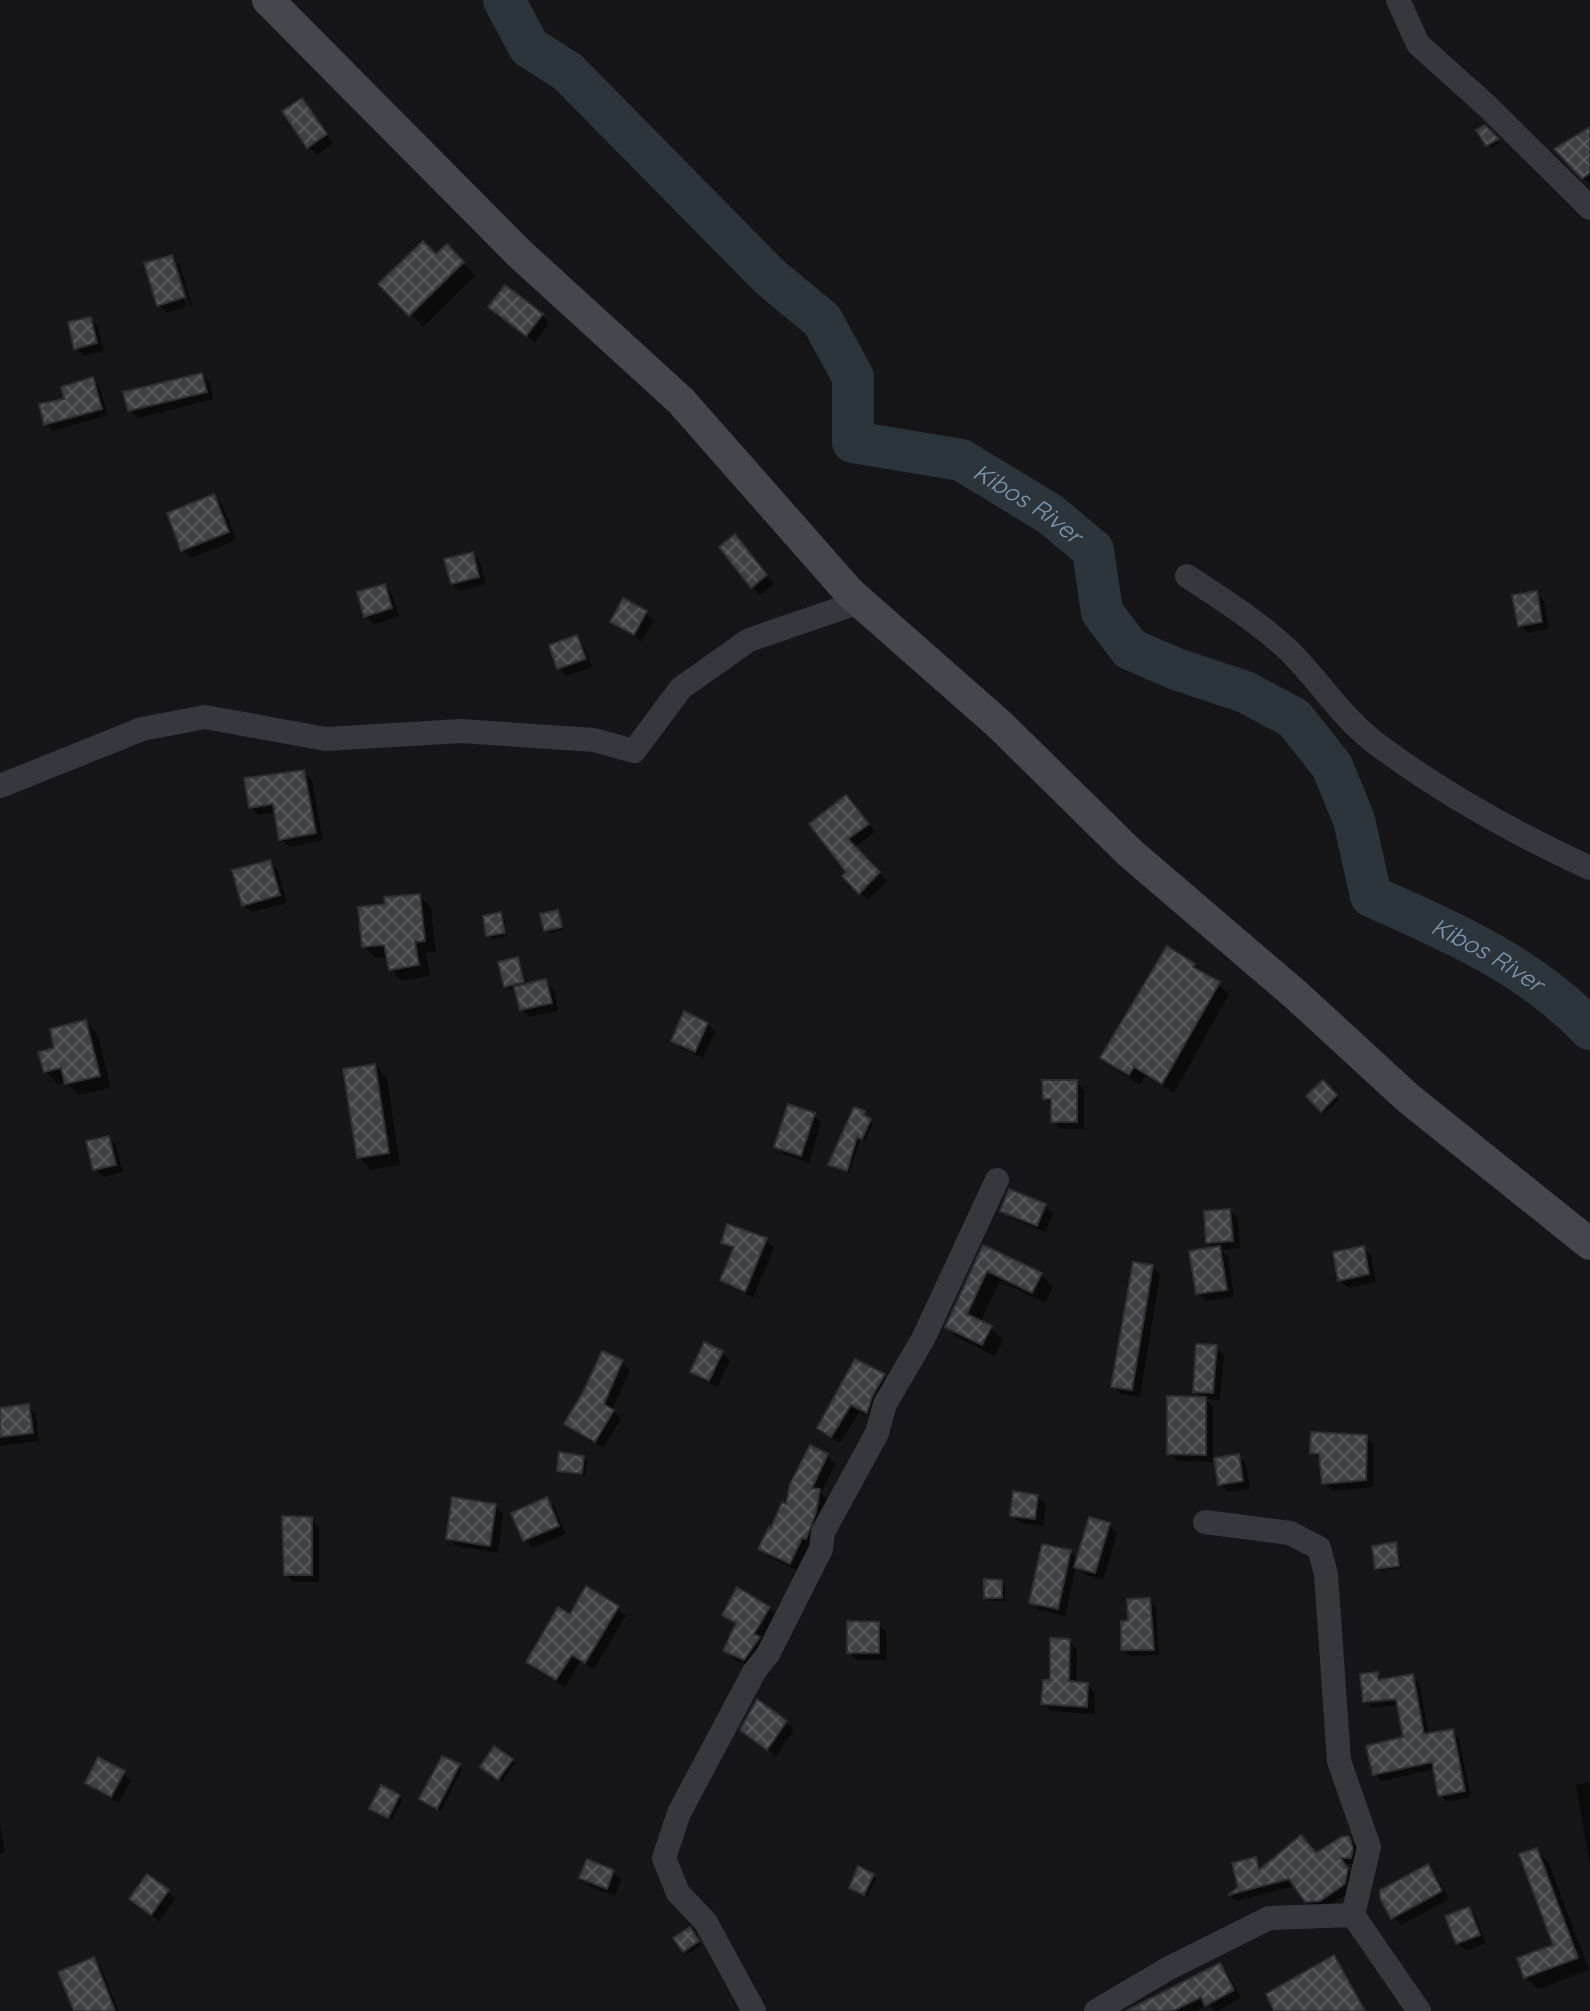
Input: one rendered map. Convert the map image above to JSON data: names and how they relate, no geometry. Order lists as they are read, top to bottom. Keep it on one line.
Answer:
{"water":["Kibos River"]}
